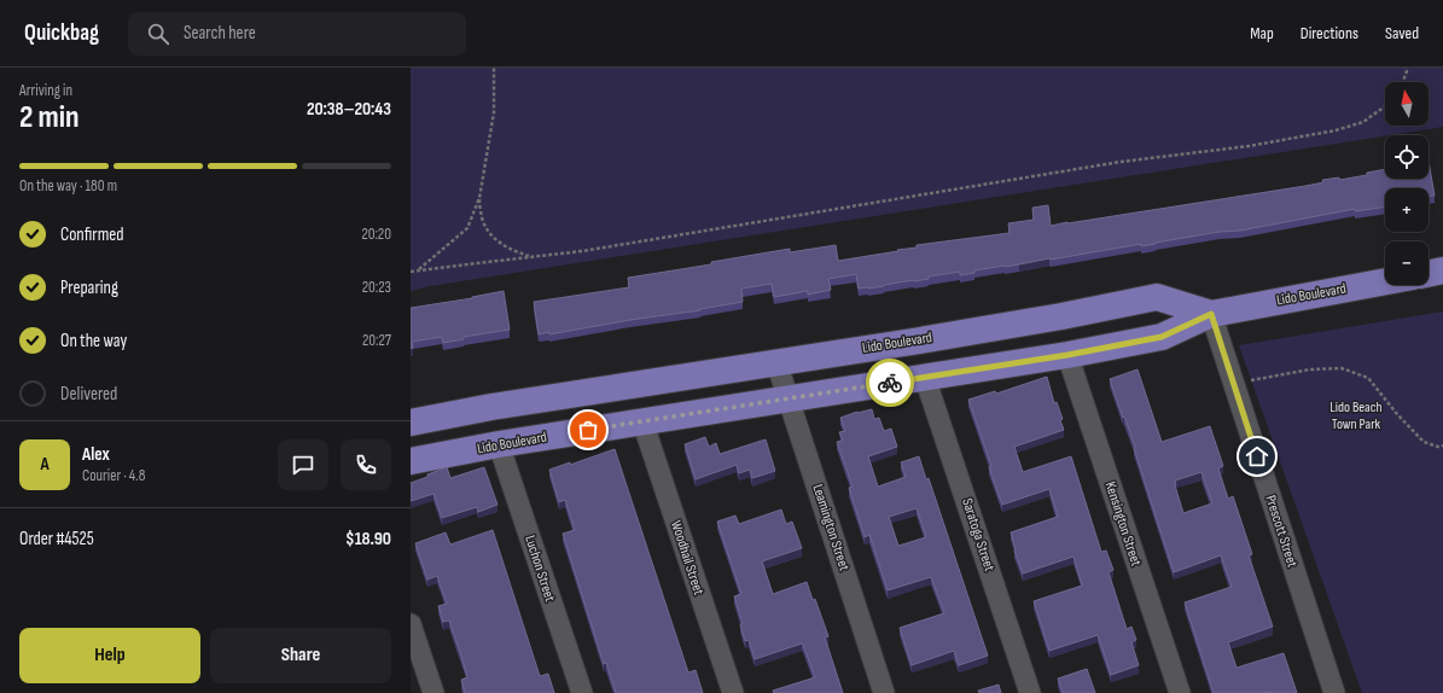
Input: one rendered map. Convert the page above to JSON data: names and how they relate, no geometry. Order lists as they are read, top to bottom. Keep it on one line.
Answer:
{"streets":{"highway":["Lido Boulevard"],"street":["Kensington Street","Leamington Street","Prescott Street","Saratoga Street","Woodhail Street","Luchon Street"]},"crossings":[["Lido Boulevard","Kensington Street"],["Lido Boulevard","Leamington Street"],["Lido Boulevard","Prescott Street"],["Lido Boulevard","Saratoga Street"],["Lido Boulevard","Woodhail Street"],["Lido Boulevard","Luchon Street"]],"parks":["Lido Beach Town Park"],"north":"top","page":{"header":"Quickbag","search":"Search here","nav":["Map","Directions","Saved"],"heading":["2 min","Arriving in","20:38–20:43"],"panel":["Alex","Courier · 4.8","Order #4525","$18.90"],"map_buttons":["+","−"],"bar":"On the way · 180 m","list":[["Confirmed","20:20"],["Preparing","20:23"],["On the way","20:27"],"Delivered"],"round":"A","buttons":["Help","Share"]}}
